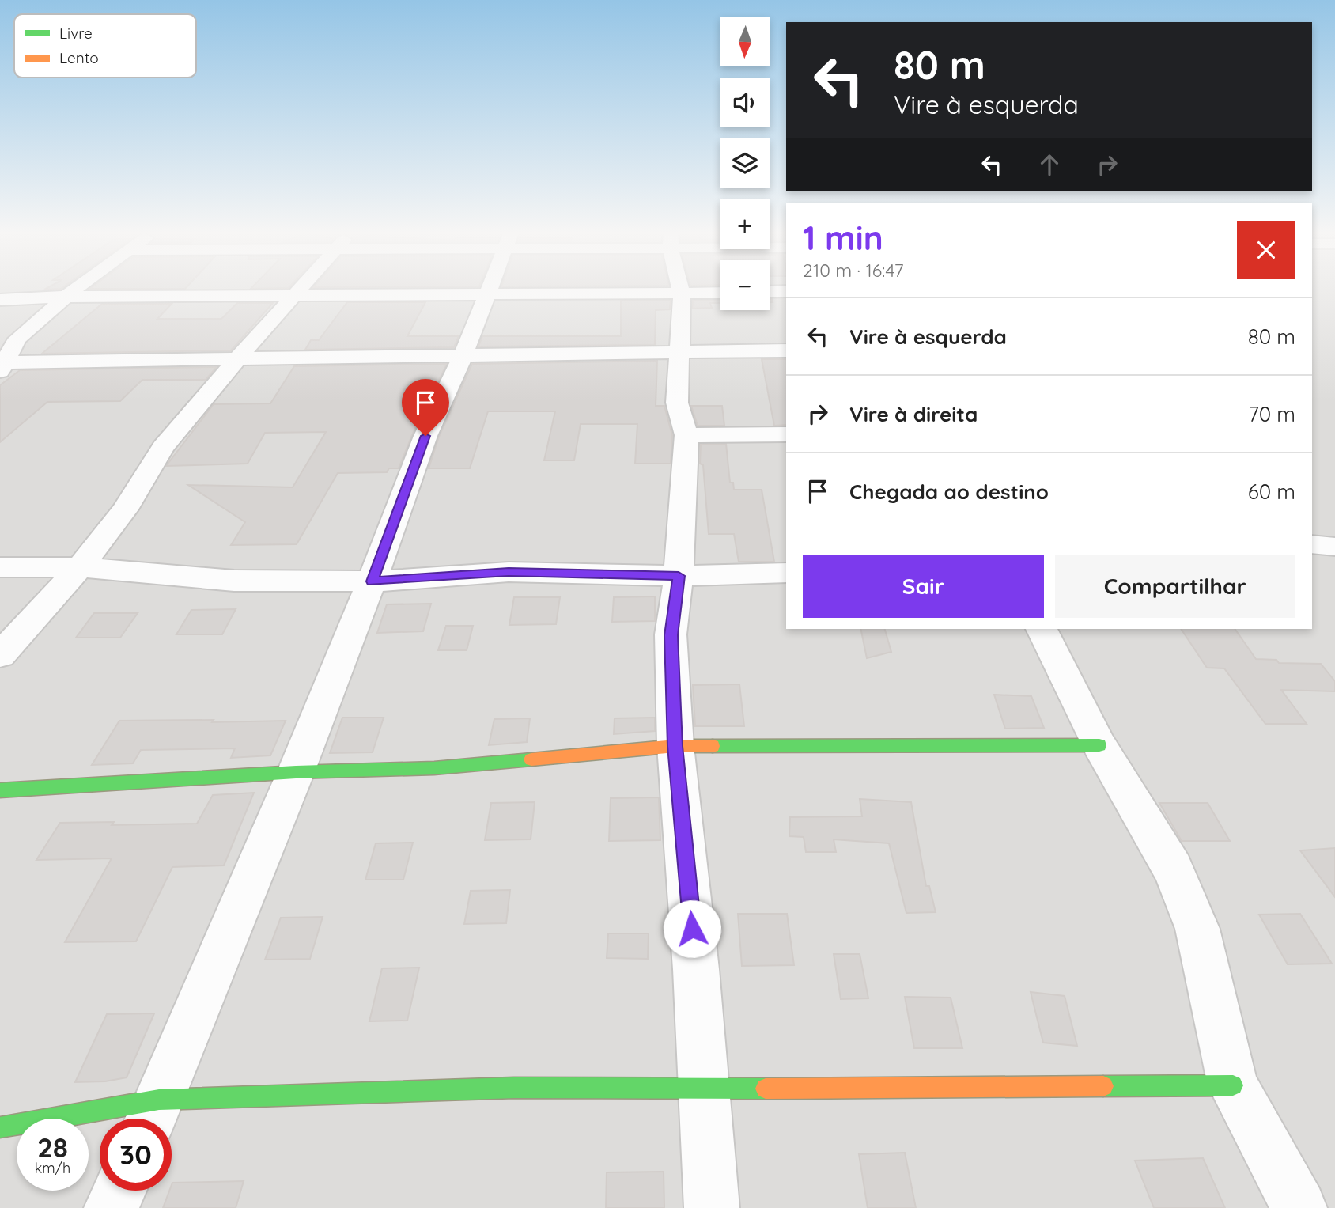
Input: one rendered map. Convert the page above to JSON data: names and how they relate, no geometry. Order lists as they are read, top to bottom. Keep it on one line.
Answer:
{"legend":["Livre","Lento"],"north":"bottom","page":{"map_buttons":["+","−"],"turn":["80 m","Vire à esquerda"],"heading":["1 min","210 m · 16:47"],"list":[{"name":"Vire à esquerda","value":"80 m"},{"name":"Vire à direita","value":"70 m"},{"name":"Chegada ao destino","value":"60 m"}],"buttons":["Sair","Compartilhar"],"speed":"28 km/h","limit":"30"}}
